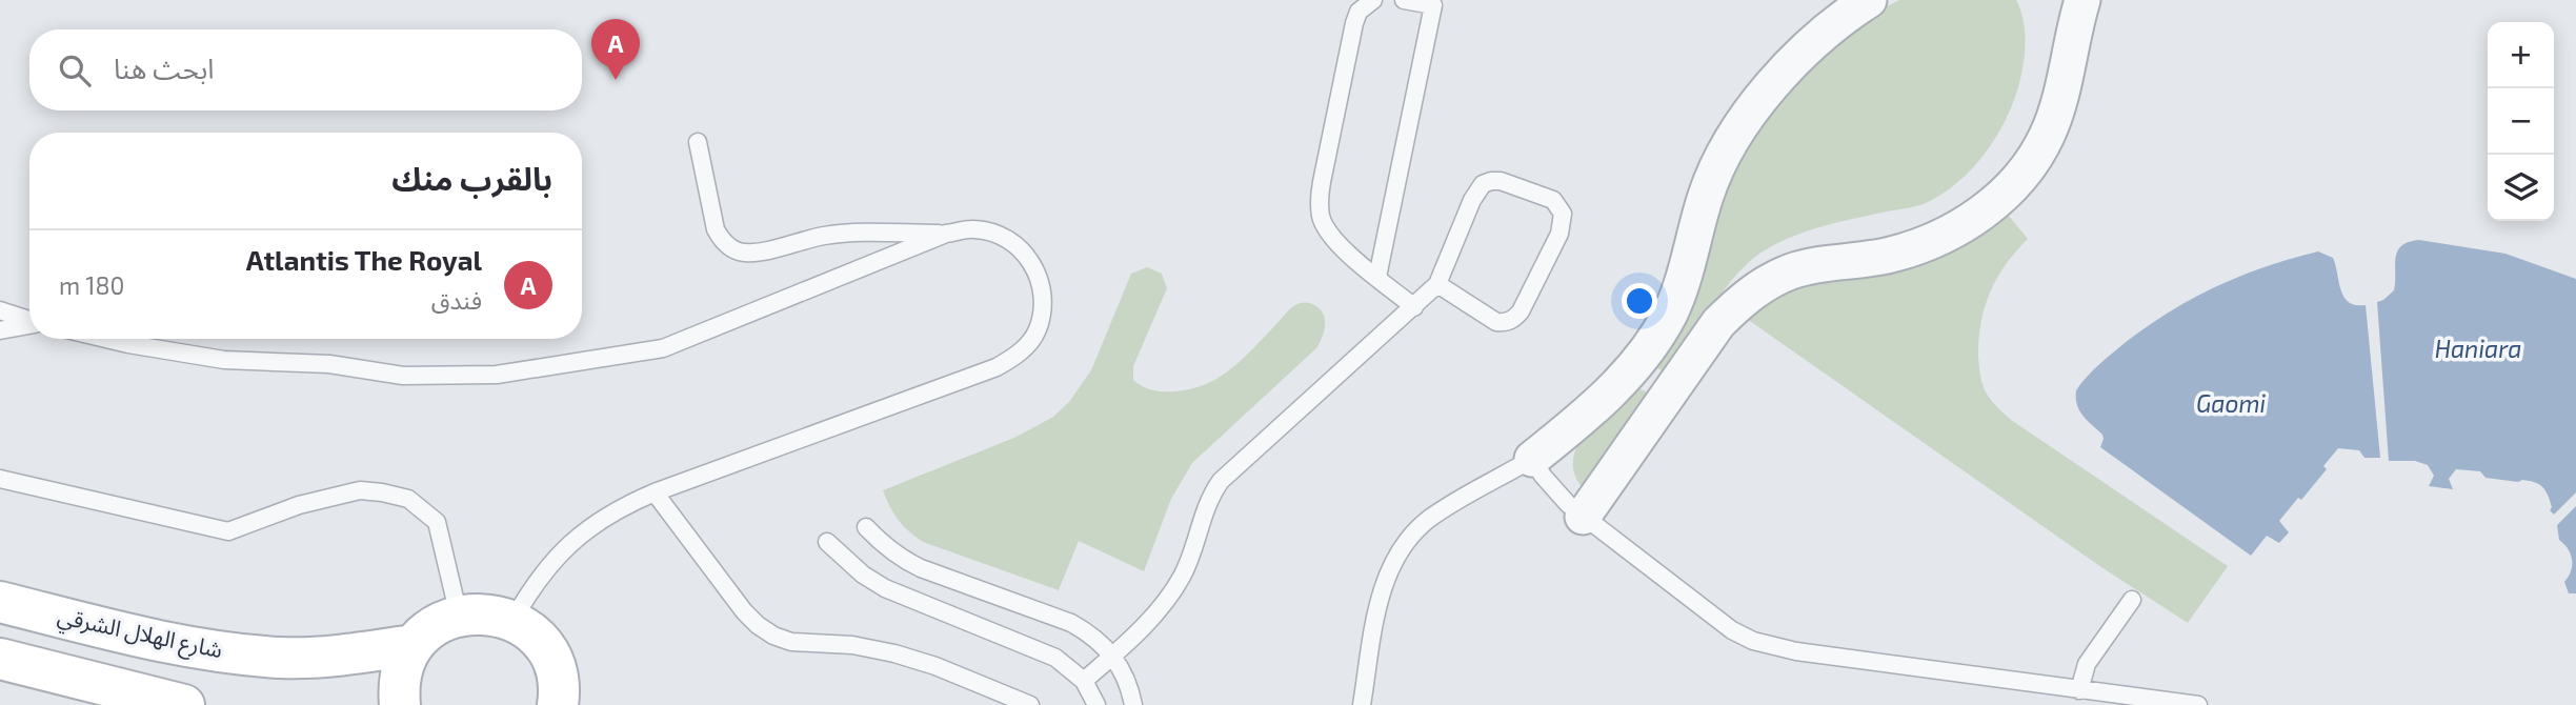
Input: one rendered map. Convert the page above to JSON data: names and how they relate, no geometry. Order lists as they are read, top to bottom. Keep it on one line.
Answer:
{"streets":{"main road":["شارع الهلال الشرقي"]},"water":["Haniara","Gaomi"],"page":{"pins":"A","map_buttons":["+","−"],"search":"ابحث هنا","heading":"بالقرب منك","list":[{"mark":"A","name":"Atlantis The Royal","note":"فندق","value":"180 m"}]}}
